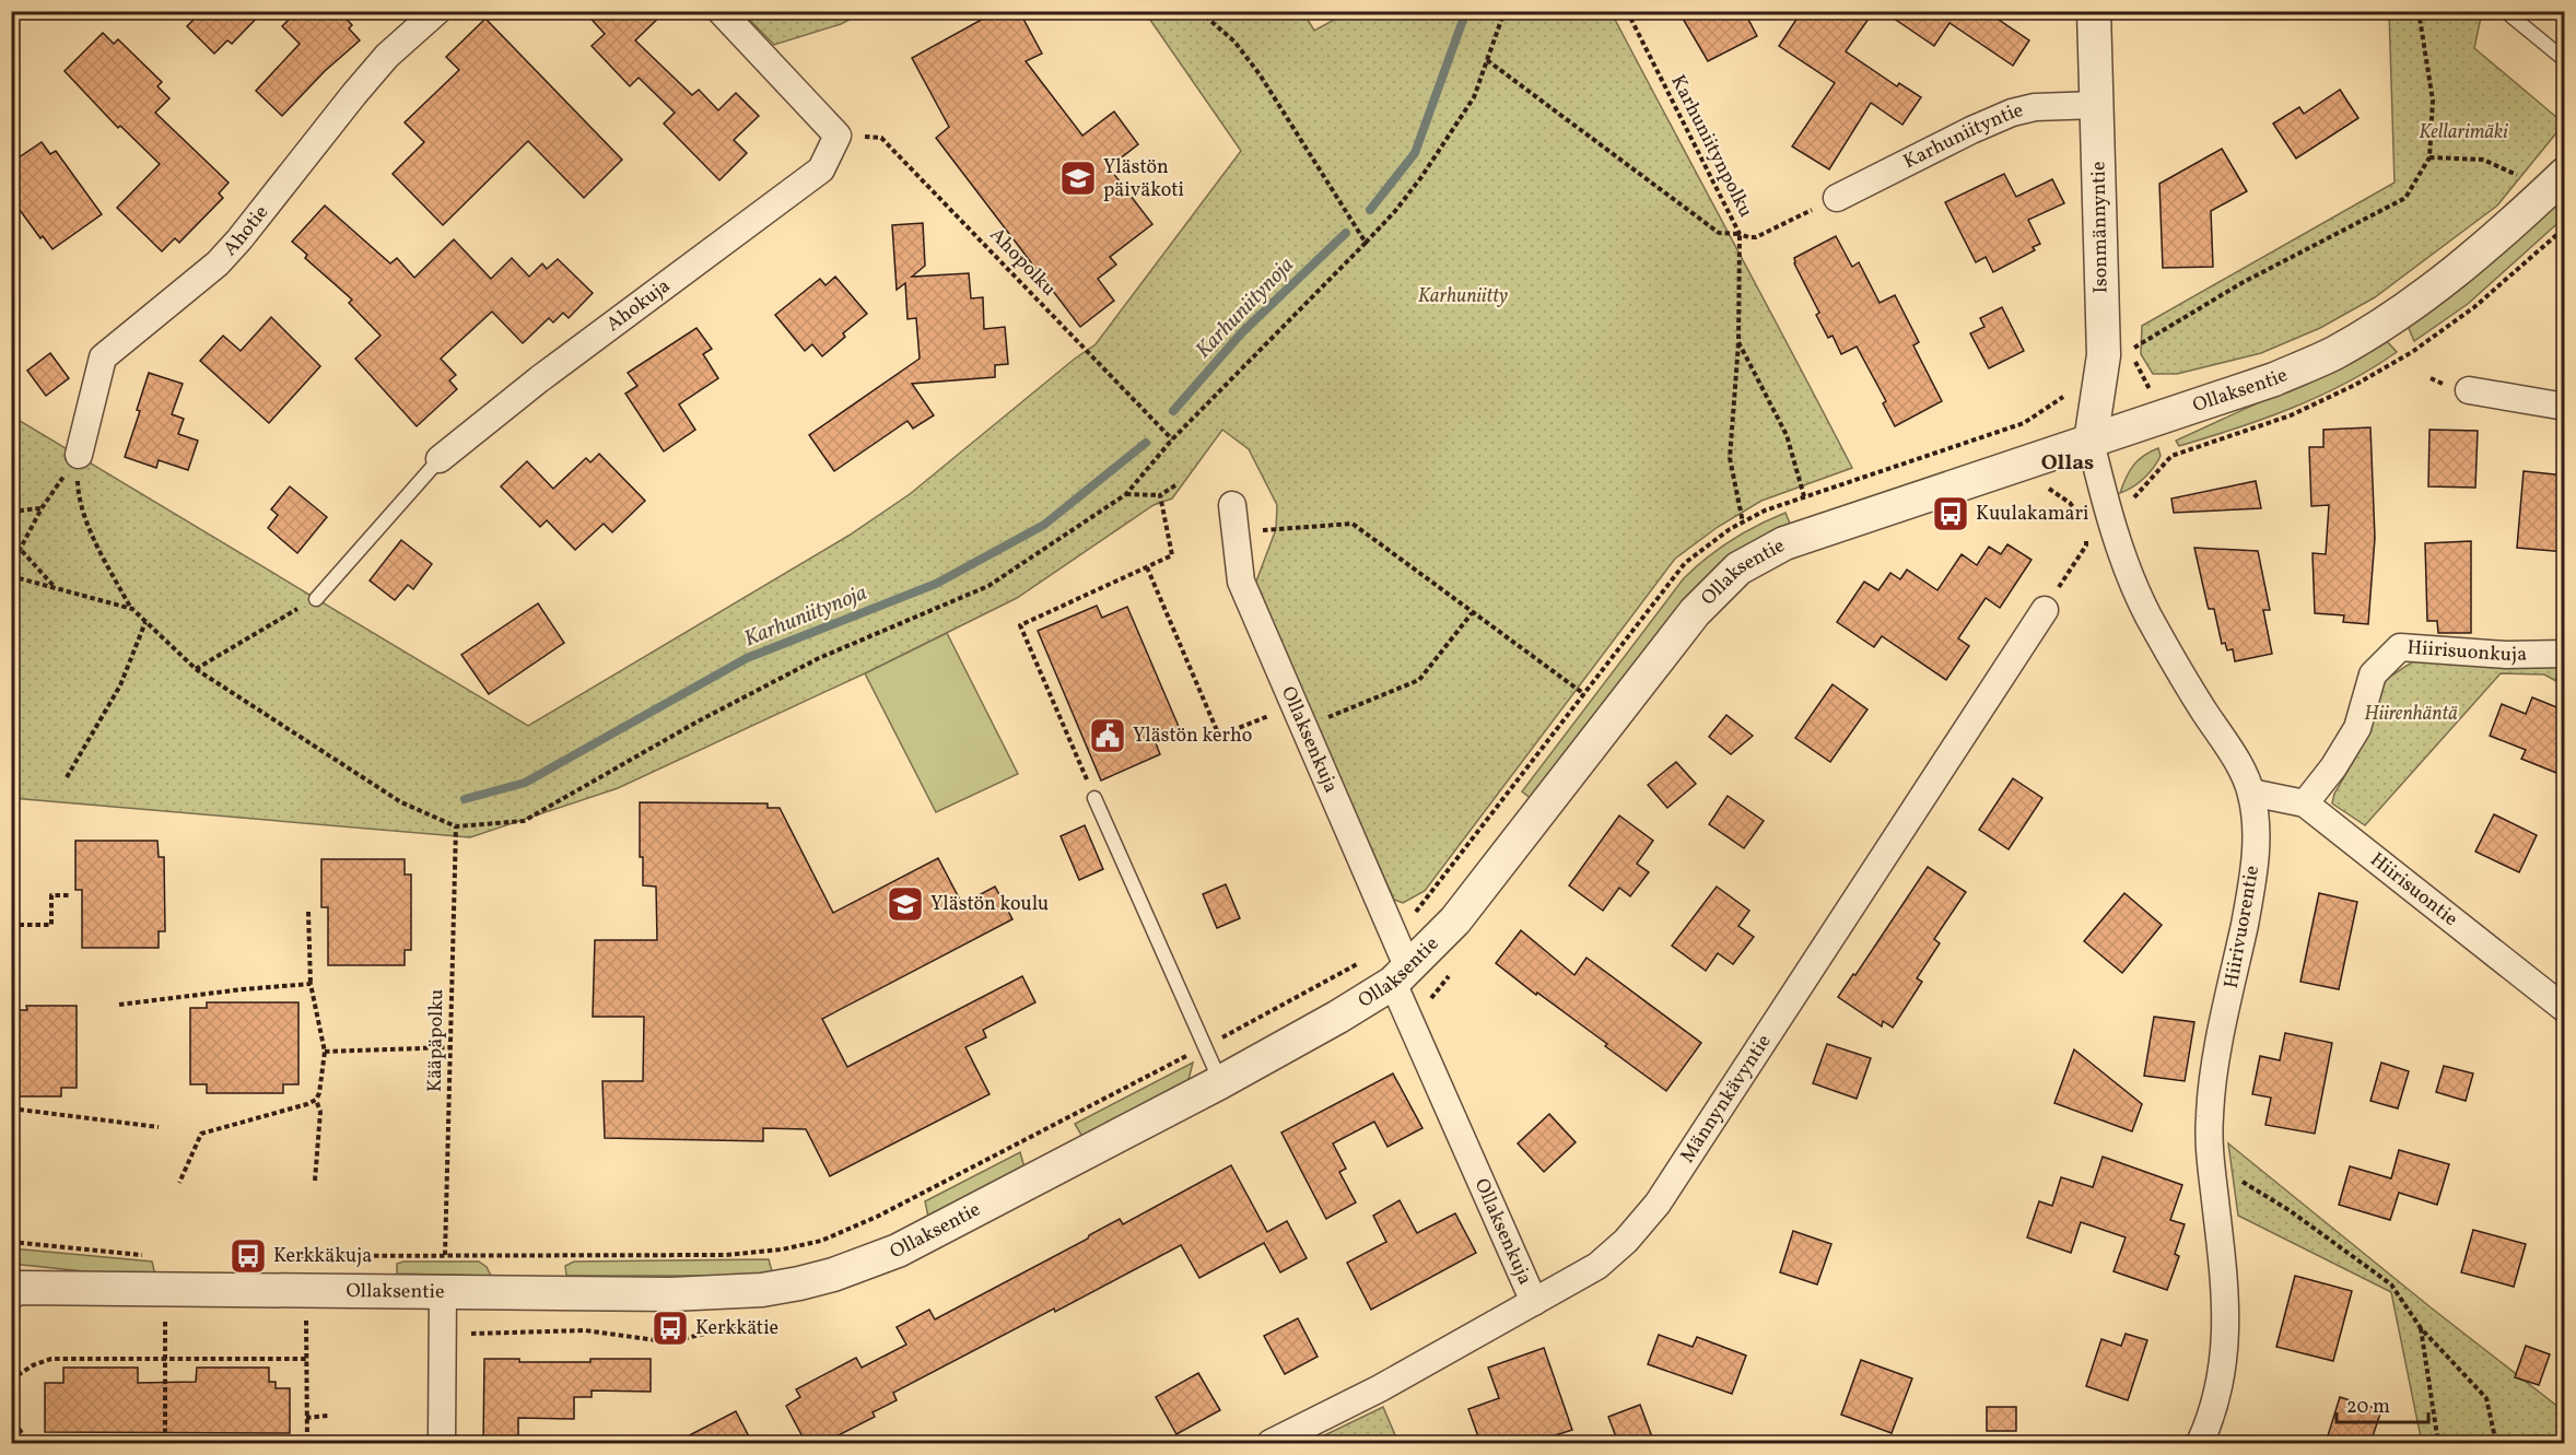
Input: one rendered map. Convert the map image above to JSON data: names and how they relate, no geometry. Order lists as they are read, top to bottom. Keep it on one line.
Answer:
{"streets":{"street":["Karhuniityntie","Isonmännyntie","Ahotie","Ahokuja","Ollaksentie","Hiirisuonkuja","Ollaksenkuja","Hiirisuontie","Hiirivuorentie","Männynkävyntie"],"path":["Karhuniitynpolku","Ahopolku","Kääpäpolku"]},"crossings":[["Karhuniityntie","Karhuniitynpolku"],["Karhuniityntie","Isonmännyntie"],["Isonmännyntie","Ollaksentie"],["Isonmännyntie","Hiirivuorentie"],["Ahopolku","Ahokuja"],["Ollaksentie","Ollaksenkuja"],["Ollaksentie","Hiirivuorentie"],["Hiirisuonkuja","Hiirisuontie"],["Ollaksenkuja","Männynkävyntie"],["Hiirisuontie","Hiirivuorentie"]],"districts":["Ollas"],"water":["Karhuniitynoja"],"parks":["Kellarimäki","Karhuniitty","Hiirenhäntä"],"places":{"school or university":["Ylästön päiväkoti","Ylästön koulu"],"bus stop":["Kuulakamari","Kerkkäkuja","Kerkkätie"],"public building":["Ylästön kerho"]},"scale_bar":"20 m"}
